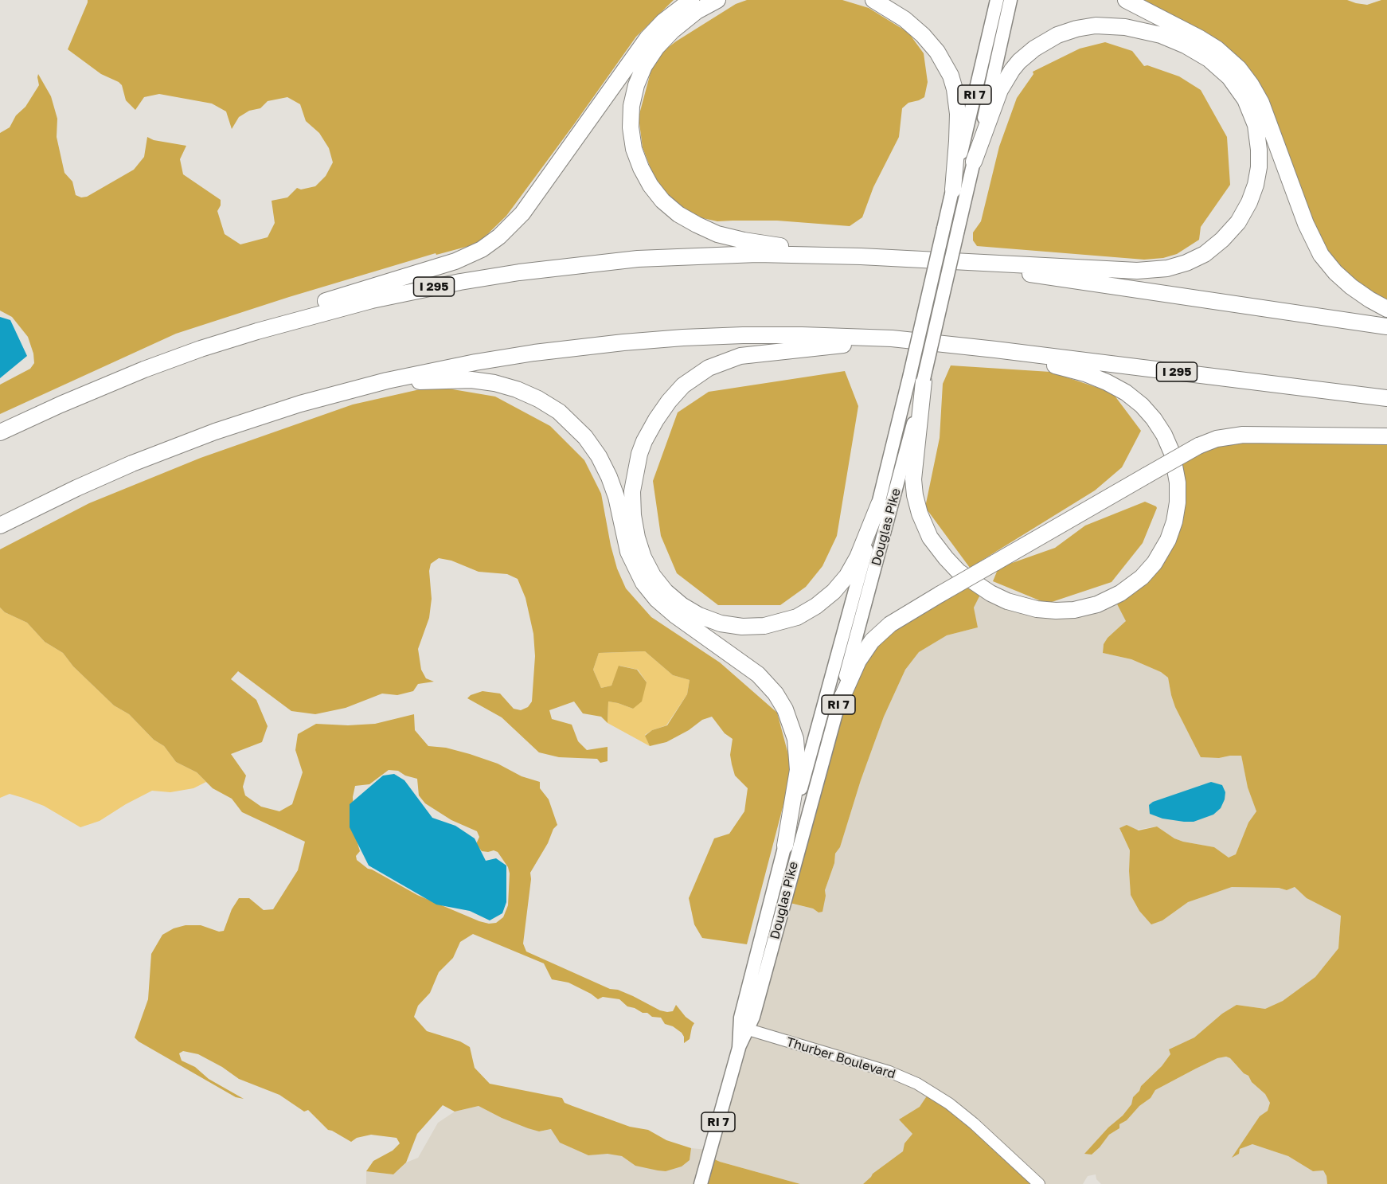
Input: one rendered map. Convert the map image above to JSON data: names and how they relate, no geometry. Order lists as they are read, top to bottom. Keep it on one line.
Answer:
{"streets":{"highway":["I 295"],"main road":["RI 7","Douglas Pike"],"street":["Thurber Boulevard"]},"crossings":[["Douglas Pike","Thurber Boulevard"]]}
